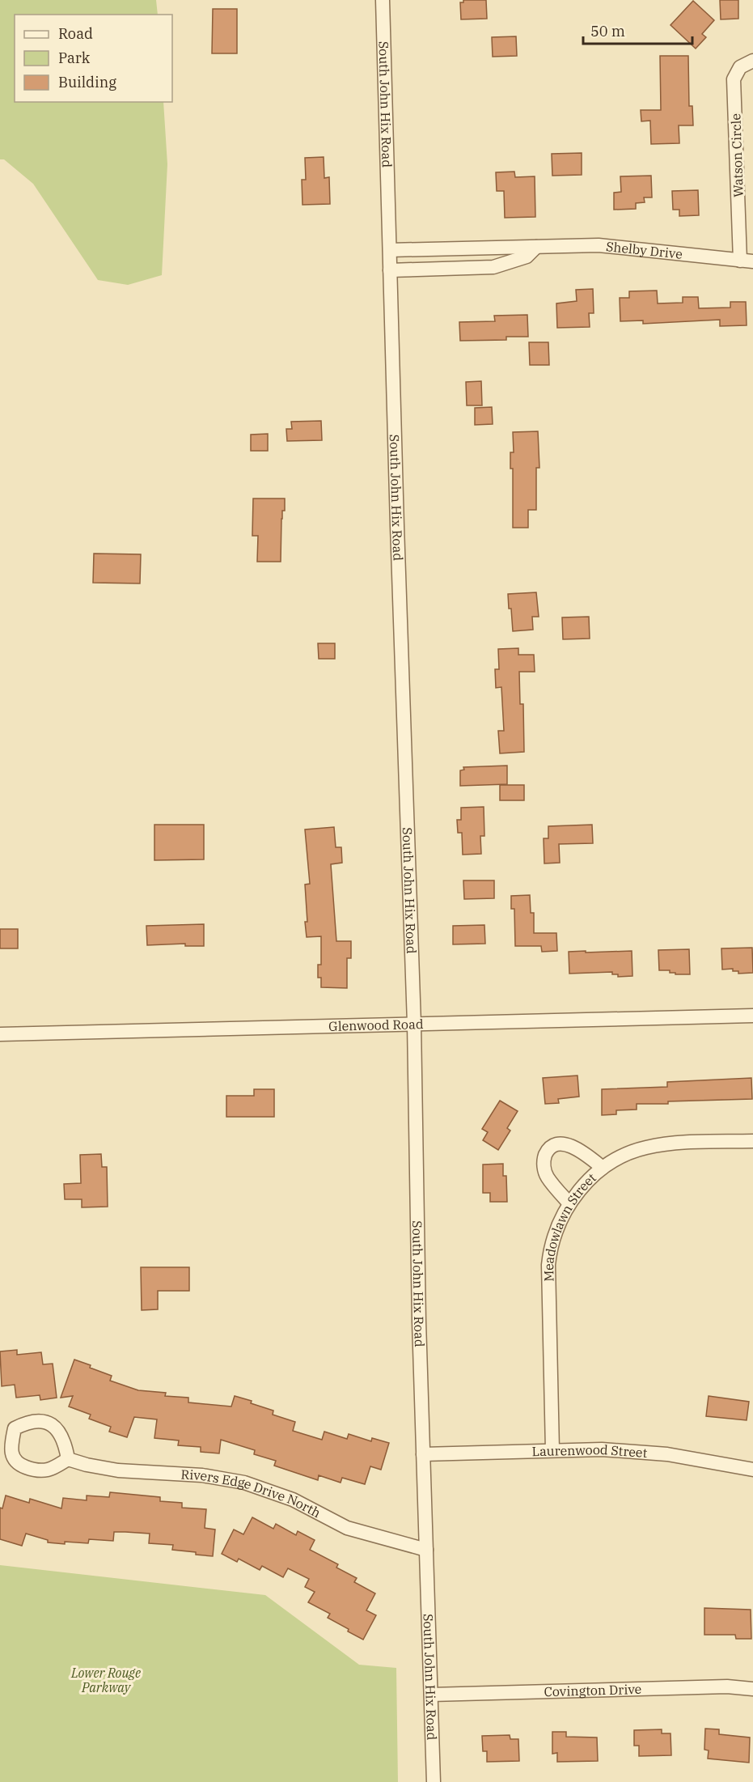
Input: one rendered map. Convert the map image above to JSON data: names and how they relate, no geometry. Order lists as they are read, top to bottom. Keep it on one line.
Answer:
{"streets":{"street":["South John Hix Road","Watson Circle","Shelby Drive","Glenwood Road","Meadowlawn Street","Laurenwood Street","Rivers Edge Drive North","Covington Drive"]},"crossings":[["South John Hix Road","Shelby Drive"],["South John Hix Road","Glenwood Road"],["South John Hix Road","Laurenwood Street"],["South John Hix Road","Rivers Edge Drive North"],["South John Hix Road","Covington Drive"],["Watson Circle","Shelby Drive"],["Meadowlawn Street","Laurenwood Street"]],"parks":["Lower Rouge Parkway"],"legend":["Road","Park","Building"],"scale_bar":"50 m"}
